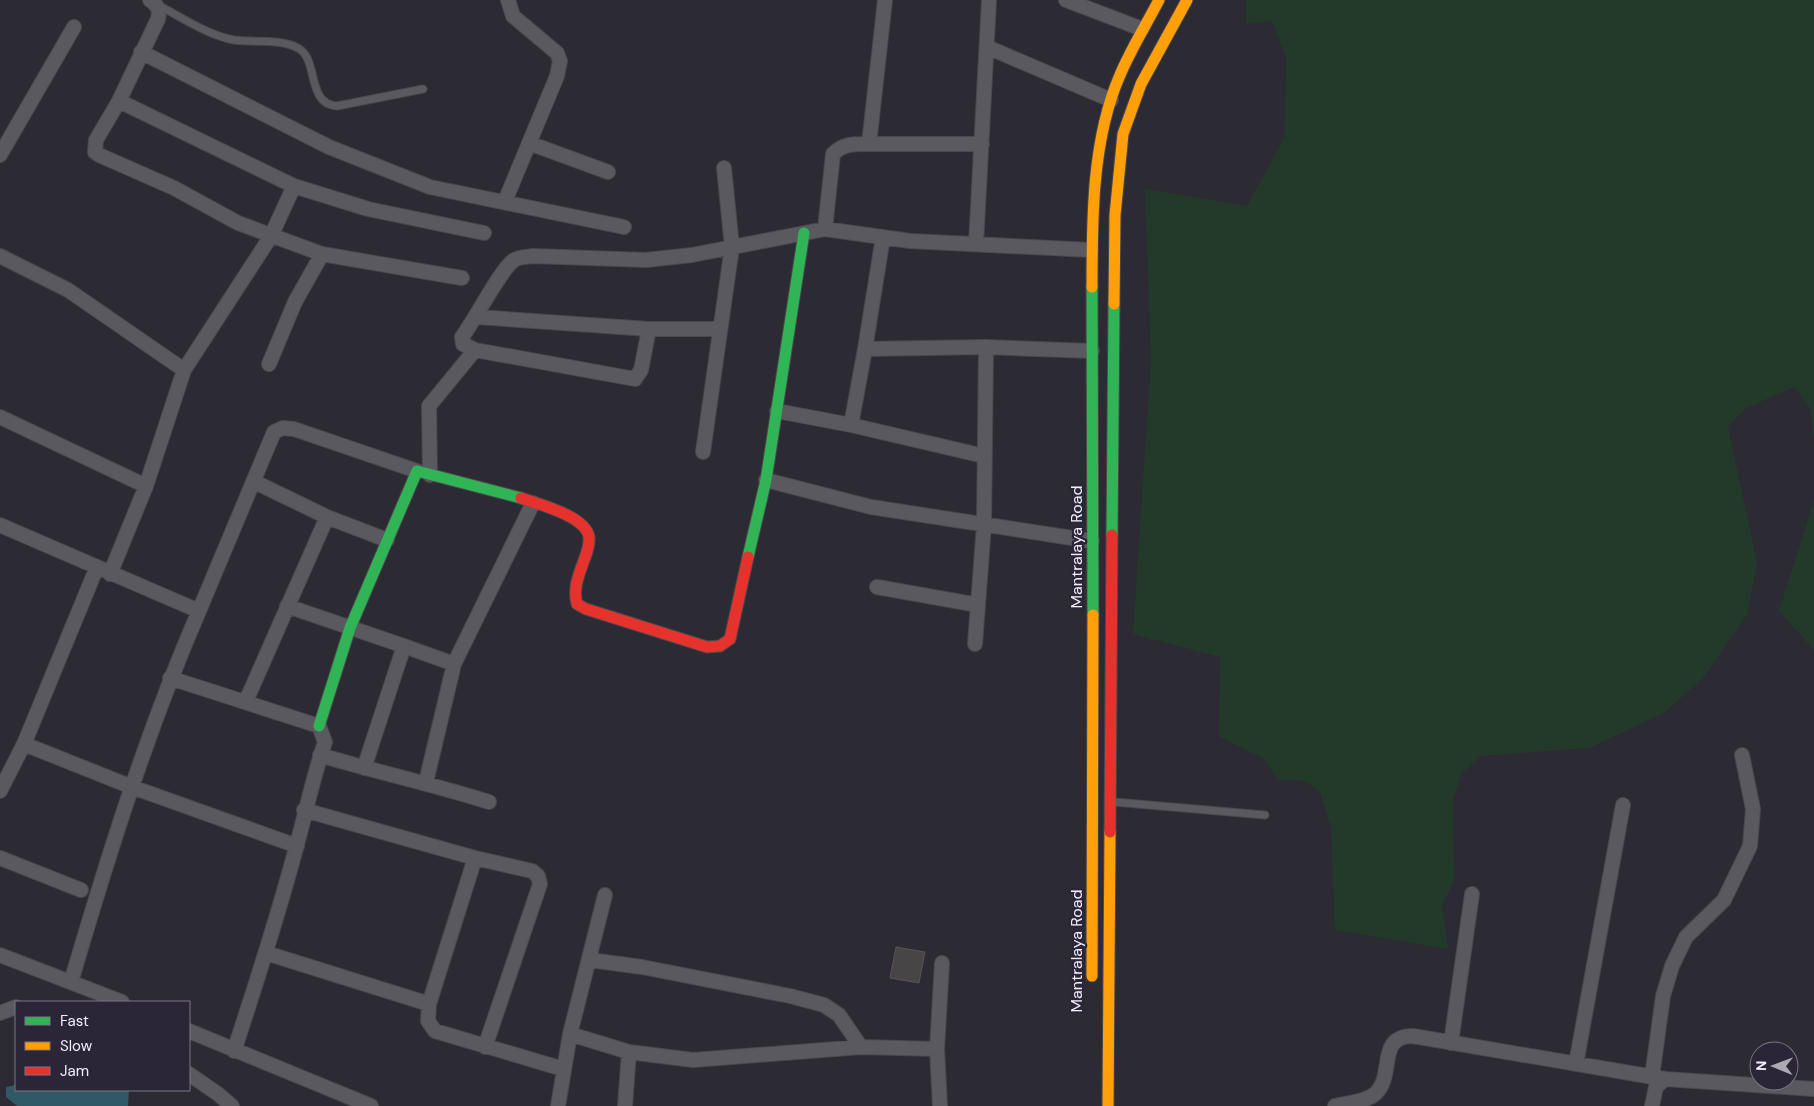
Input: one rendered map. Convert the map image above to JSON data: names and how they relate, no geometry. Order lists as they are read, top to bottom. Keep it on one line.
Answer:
{"streets":{"main road":["Mantralaya Road"]},"legend":["Fast","Slow","Jam"],"north":"left"}
